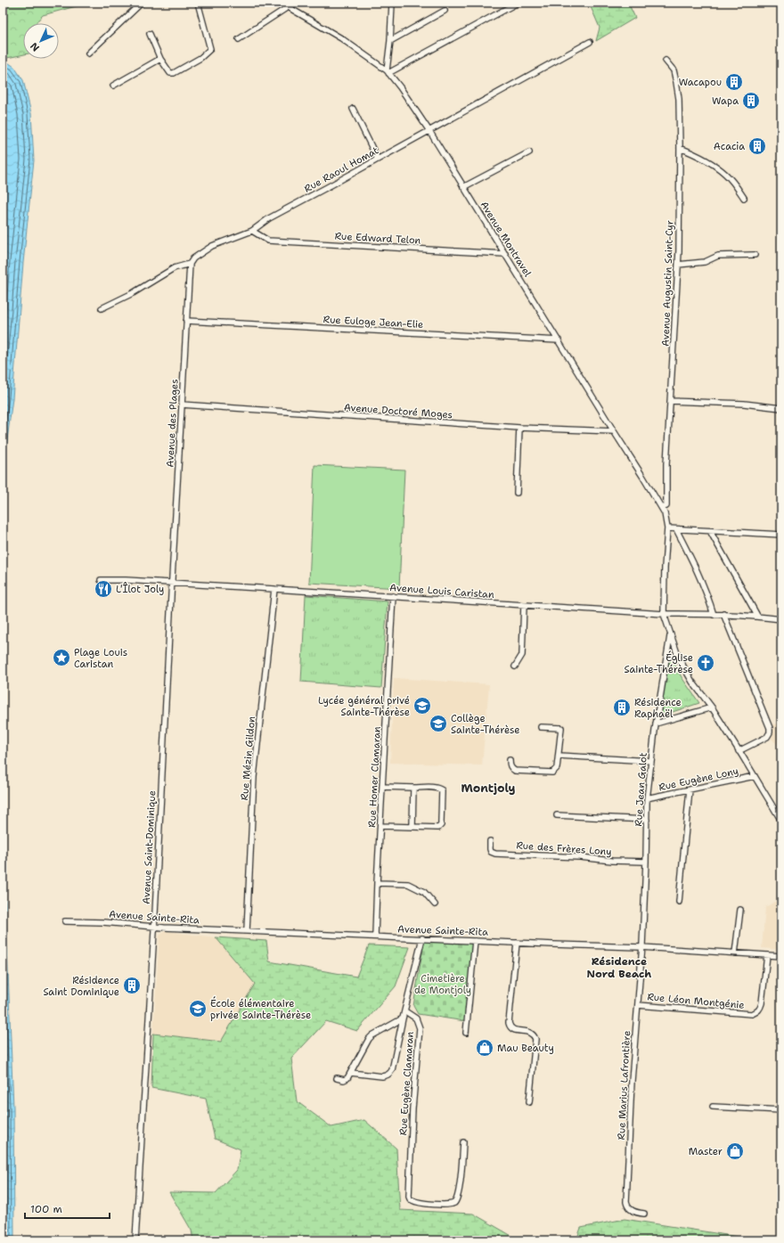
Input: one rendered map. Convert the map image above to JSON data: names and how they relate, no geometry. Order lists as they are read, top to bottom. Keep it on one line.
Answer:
{"streets":{"street":["Rue Raoul Homat","Rue Edward Telon","Avenue Montravel","Avenue Augustin Saint-Cyr","Rue Euloge Jean-Elie","Avenue Doctoré Moges","Avenue des Plages","Avenue Louis Caristan","Rue Mézin Gildon","Rue Homer Clamaran","Rue Eugène Lony","Rue Jean Galot","Avenue Saint-Dominique","Rue des Frères Lony","Avenue Sainte-Rita","Rue Léon Montgénie","Rue Eugène Clamaran","Rue Marius Lafrontière"]},"crossings":[["Rue Raoul Homat","Rue Edward Telon"],["Rue Raoul Homat","Avenue Montravel"],["Rue Raoul Homat","Avenue des Plages"],["Rue Edward Telon","Avenue Montravel"],["Avenue Montravel","Avenue Augustin Saint-Cyr"],["Avenue Montravel","Rue Euloge Jean-Elie"],["Avenue Montravel","Avenue Doctoré Moges"],["Avenue Montravel","Avenue Louis Caristan"],["Avenue Montravel","Rue Eugène Lony"],["Avenue Montravel","Rue Jean Galot"],["Rue Euloge Jean-Elie","Avenue des Plages"],["Avenue Doctoré Moges","Avenue des Plages"],["Avenue des Plages","Avenue Louis Caristan"],["Avenue des Plages","Avenue Saint-Dominique"],["Avenue Louis Caristan","Rue Mézin Gildon"],["Avenue Louis Caristan","Rue Homer Clamaran"],["Avenue Louis Caristan","Avenue Saint-Dominique"],["Rue Mézin Gildon","Avenue Sainte-Rita"],["Rue Homer Clamaran","Avenue Sainte-Rita"],["Rue Eugène Lony","Rue Jean Galot"],["Rue Jean Galot","Rue des Frères Lony"],["Rue Jean Galot","Avenue Sainte-Rita"],["Rue Jean Galot","Rue Marius Lafrontière"],["Avenue Saint-Dominique","Avenue Sainte-Rita"],["Avenue Sainte-Rita","Rue Léon Montgénie"],["Avenue Sainte-Rita","Rue Marius Lafrontière"],["Rue Léon Montgénie","Rue Marius Lafrontière"]],"districts":["Montjoly","Résidence Nord Beach"],"parks":["Cimetière de Montjoly"],"places":{"building":["Wacapou","Wapa","Acacia","Résidence Raphaël","Résidence Saint Dominique"],"restaurant":["L'Îlot Joly"],"place":["Plage Louis Caristan"],"church":["Église Sainte-Thérèse"],"school or university":["Lycée général privé Sainte-Thérèse","Collège Sainte-Thérèse","École élémentaire privée Sainte-Thérèse"],"shop":["Mau Beauty","Master"]},"scale_bar":"100 m","north":"bottom left"}
